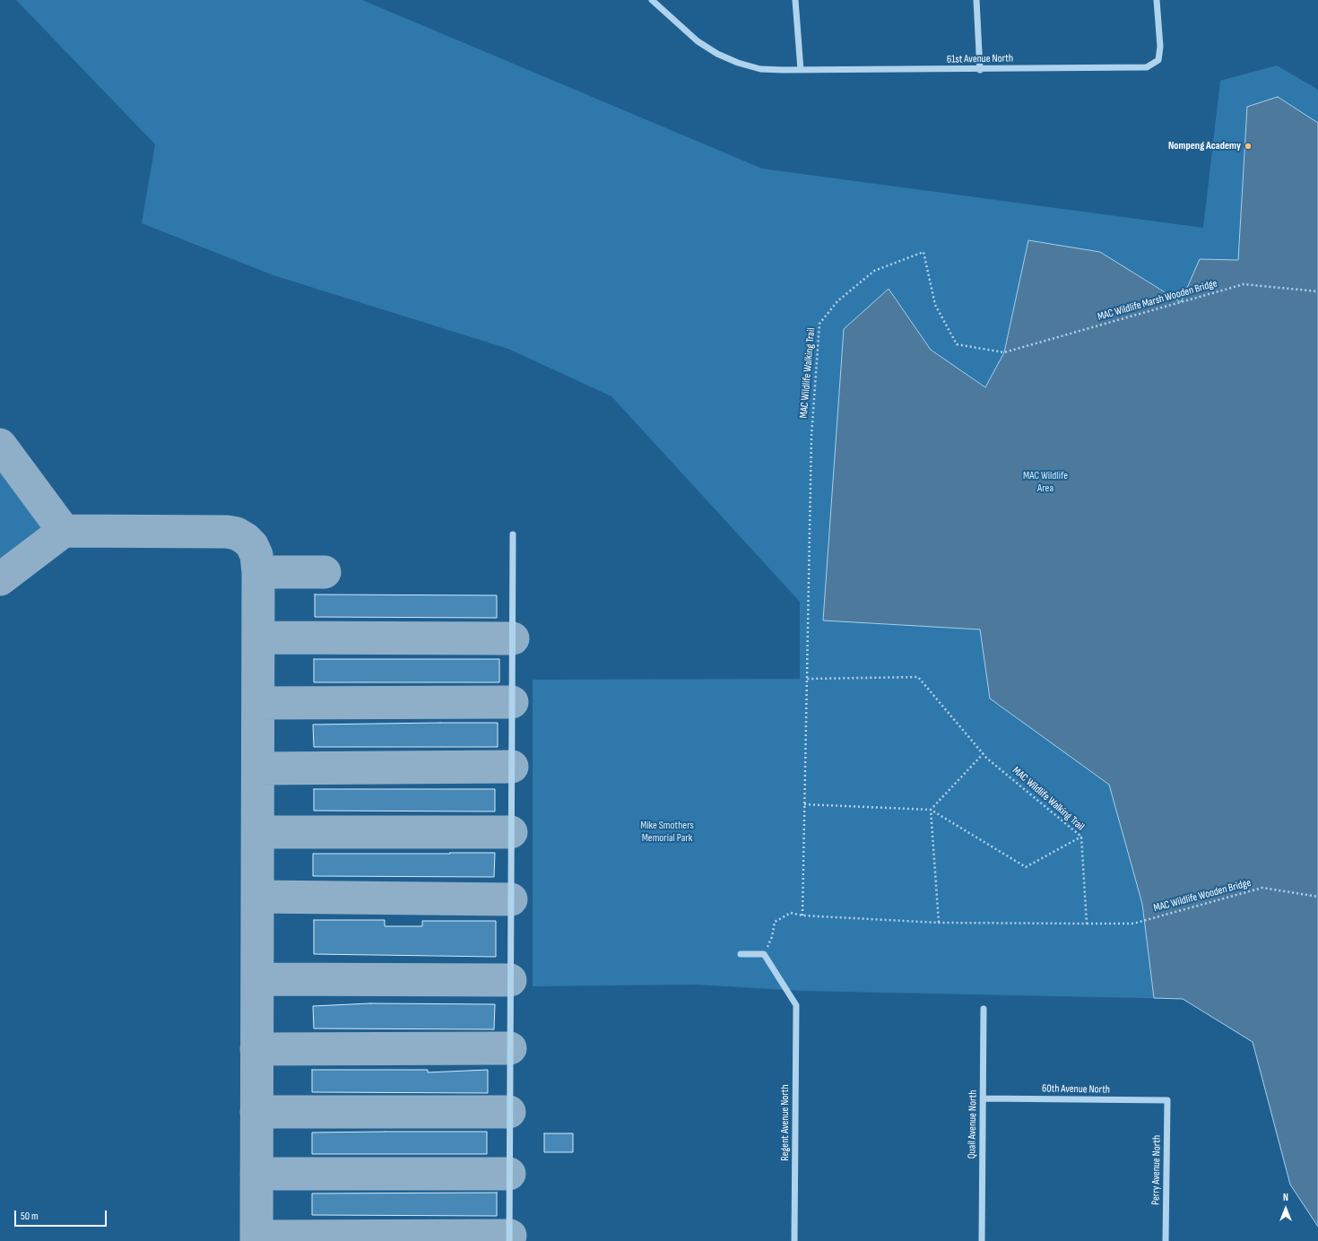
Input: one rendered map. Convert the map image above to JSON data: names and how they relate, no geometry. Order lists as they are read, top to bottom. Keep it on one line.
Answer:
{"streets":{"street":["61st Avenue North","60th Avenue North","Regent Avenue North","Quail Avenue North","Perry Avenue North"],"path":["MAC Wildlife Marsh Wooden Bridge","MAC Wildlife Walking Trail","MAC Wildlife Wooden Bridge"]},"crossings":[["MAC Wildlife Marsh Wooden Bridge","MAC Wildlife Walking Trail"],["MAC Wildlife Walking Trail","MAC Wildlife Wooden Bridge"],["60th Avenue North","Quail Avenue North"],["60th Avenue North","Perry Avenue North"]],"parks":["MAC Wildlife Area","Mike Smothers Memorial Park"],"places":["Nompeng Academy"],"scale_bar":"50 m","north":"top"}
